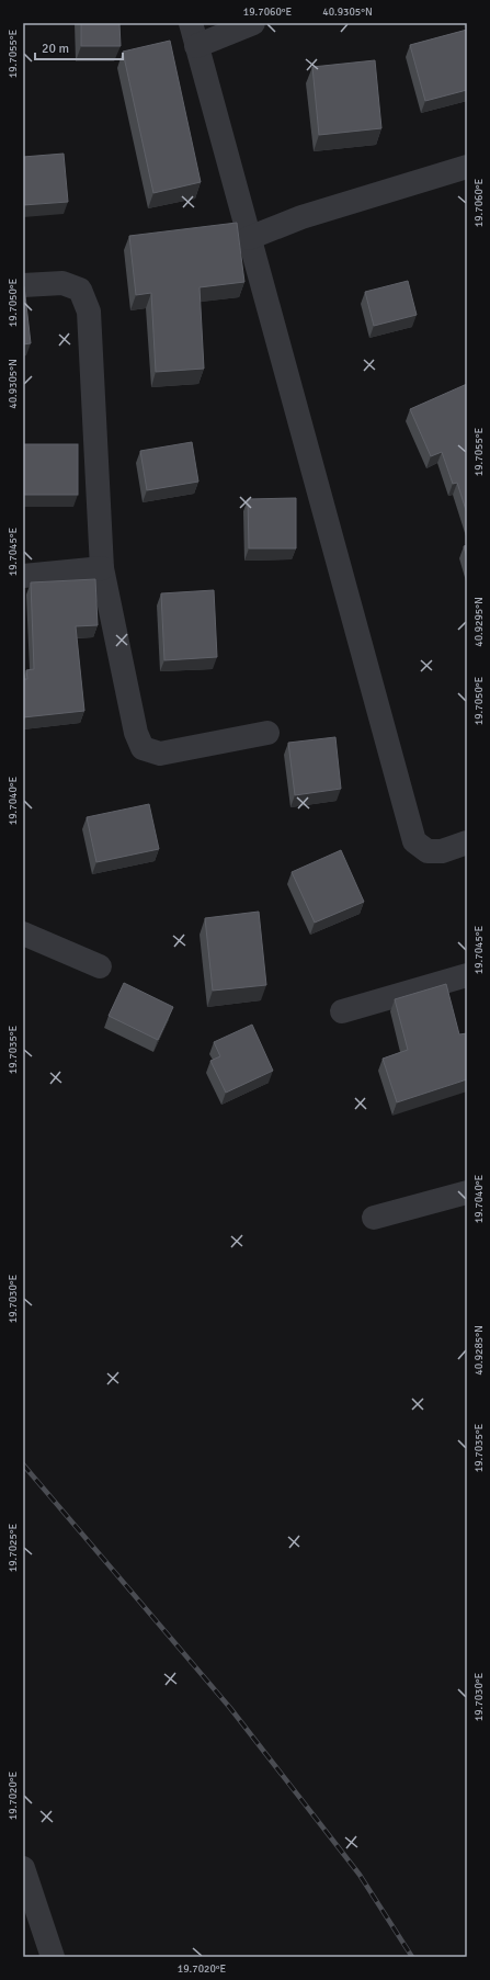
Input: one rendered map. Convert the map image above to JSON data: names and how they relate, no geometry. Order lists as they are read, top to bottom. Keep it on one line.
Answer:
{"scale_bar":"20 m","coordinates":["19.7060°E","40.9305°N","19.7055°E","19.7050°E","19.7045°E","40.9295°N","19.7040°E","19.7035°E","19.7030°E","40.9285°N","19.7025°E","19.7020°E"]}
